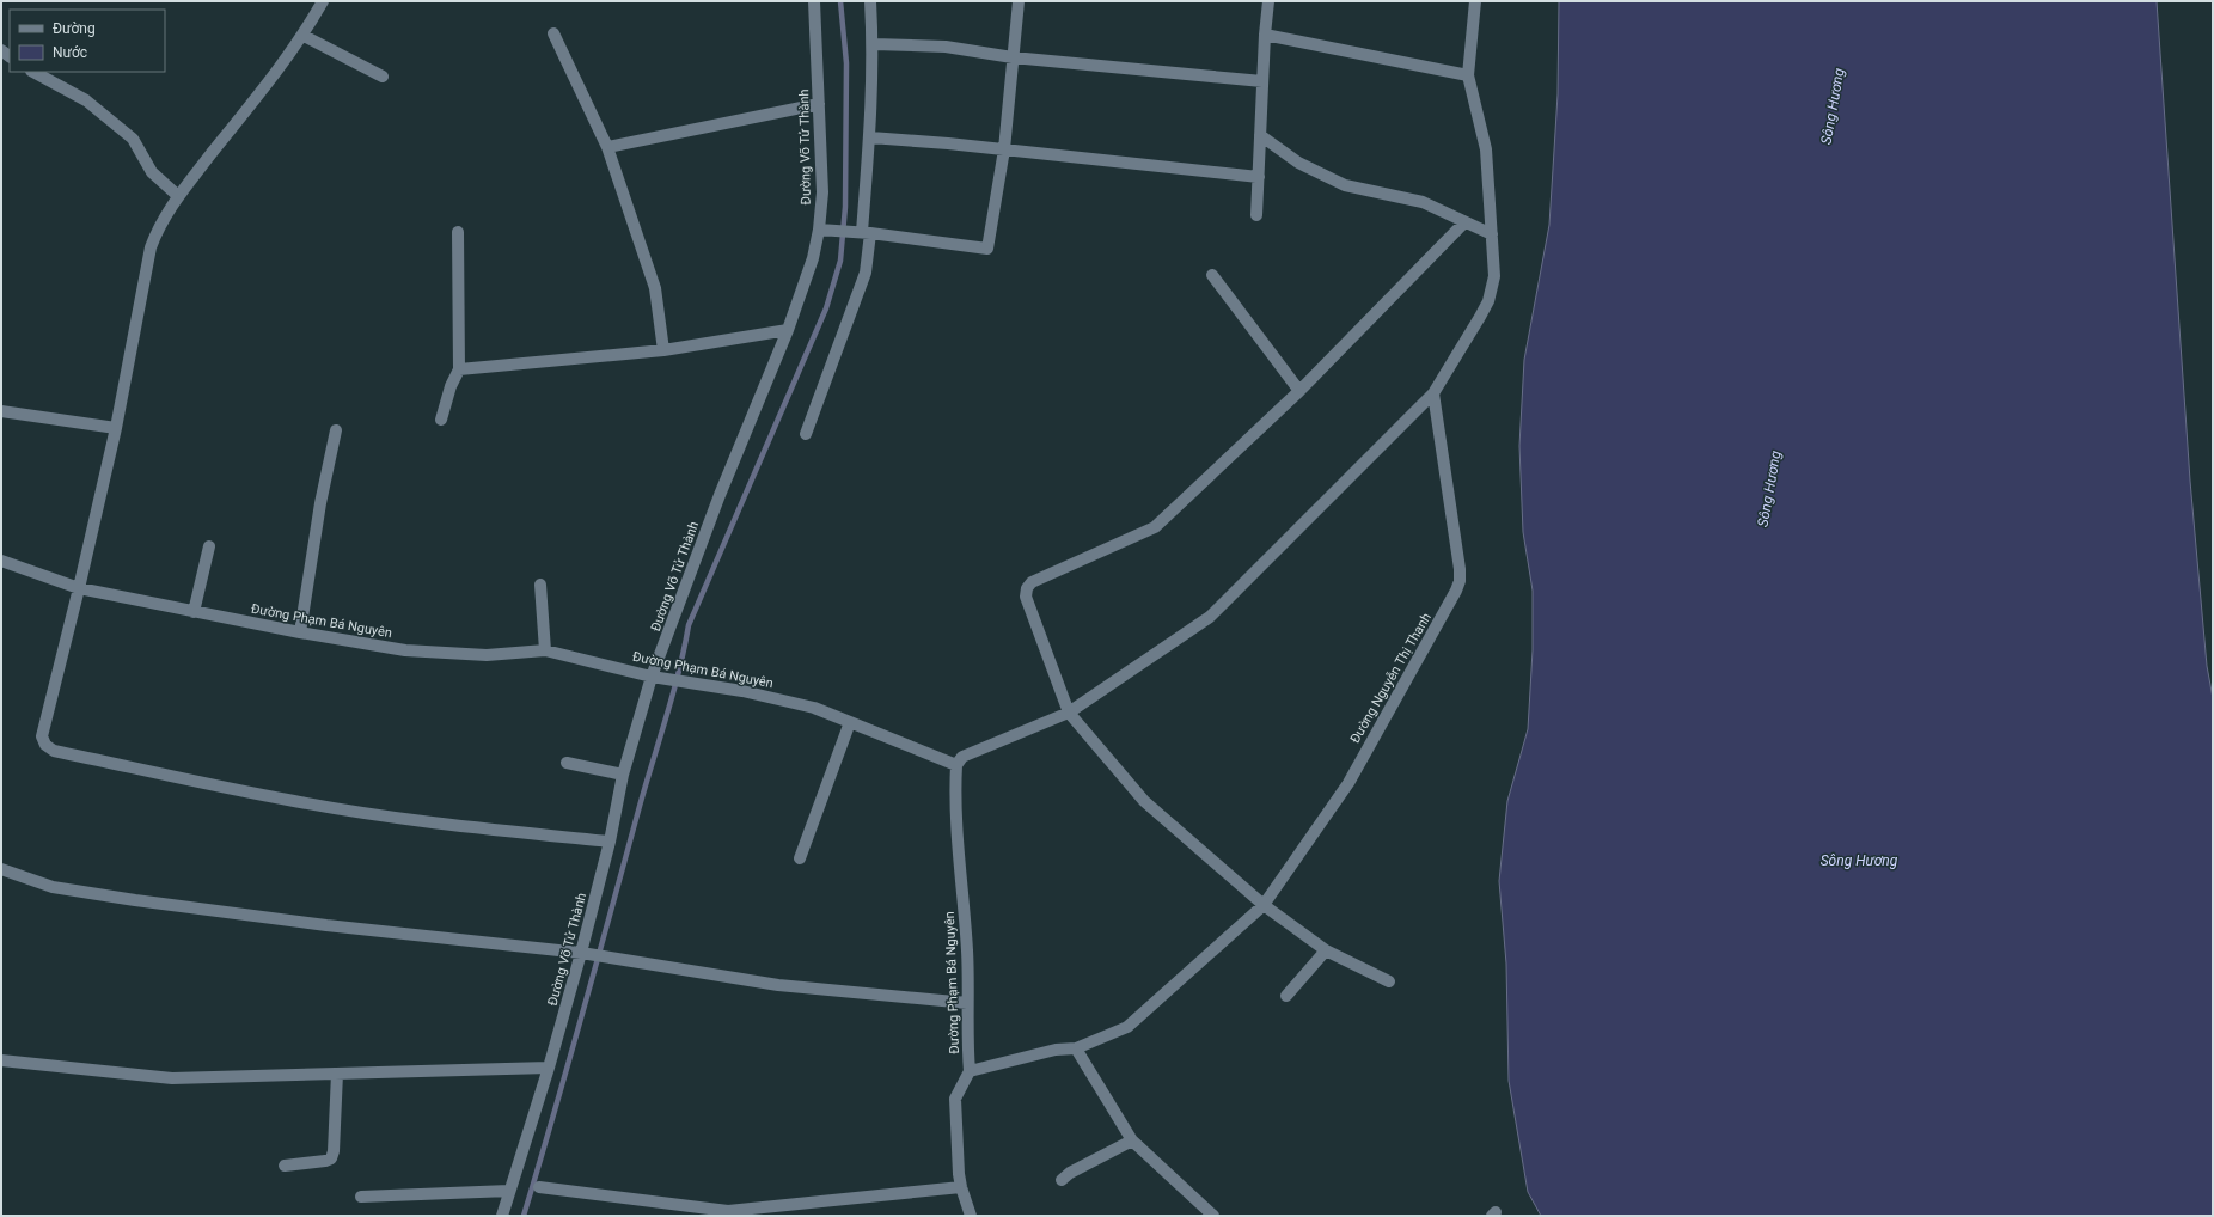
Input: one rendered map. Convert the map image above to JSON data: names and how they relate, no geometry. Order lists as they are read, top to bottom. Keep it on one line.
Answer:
{"streets":{"street":["Đường Võ Tử Thành","Đường Phạm Bá Nguyên","Đường Nguyễn Thị Thanh"]},"crossings":[["Đường Võ Tử Thành","Đường Phạm Bá Nguyên"],["Đường Phạm Bá Nguyên","Đường Nguyễn Thị Thanh"]],"water":["Sông Hương"],"legend":["Đường","Nước"]}
